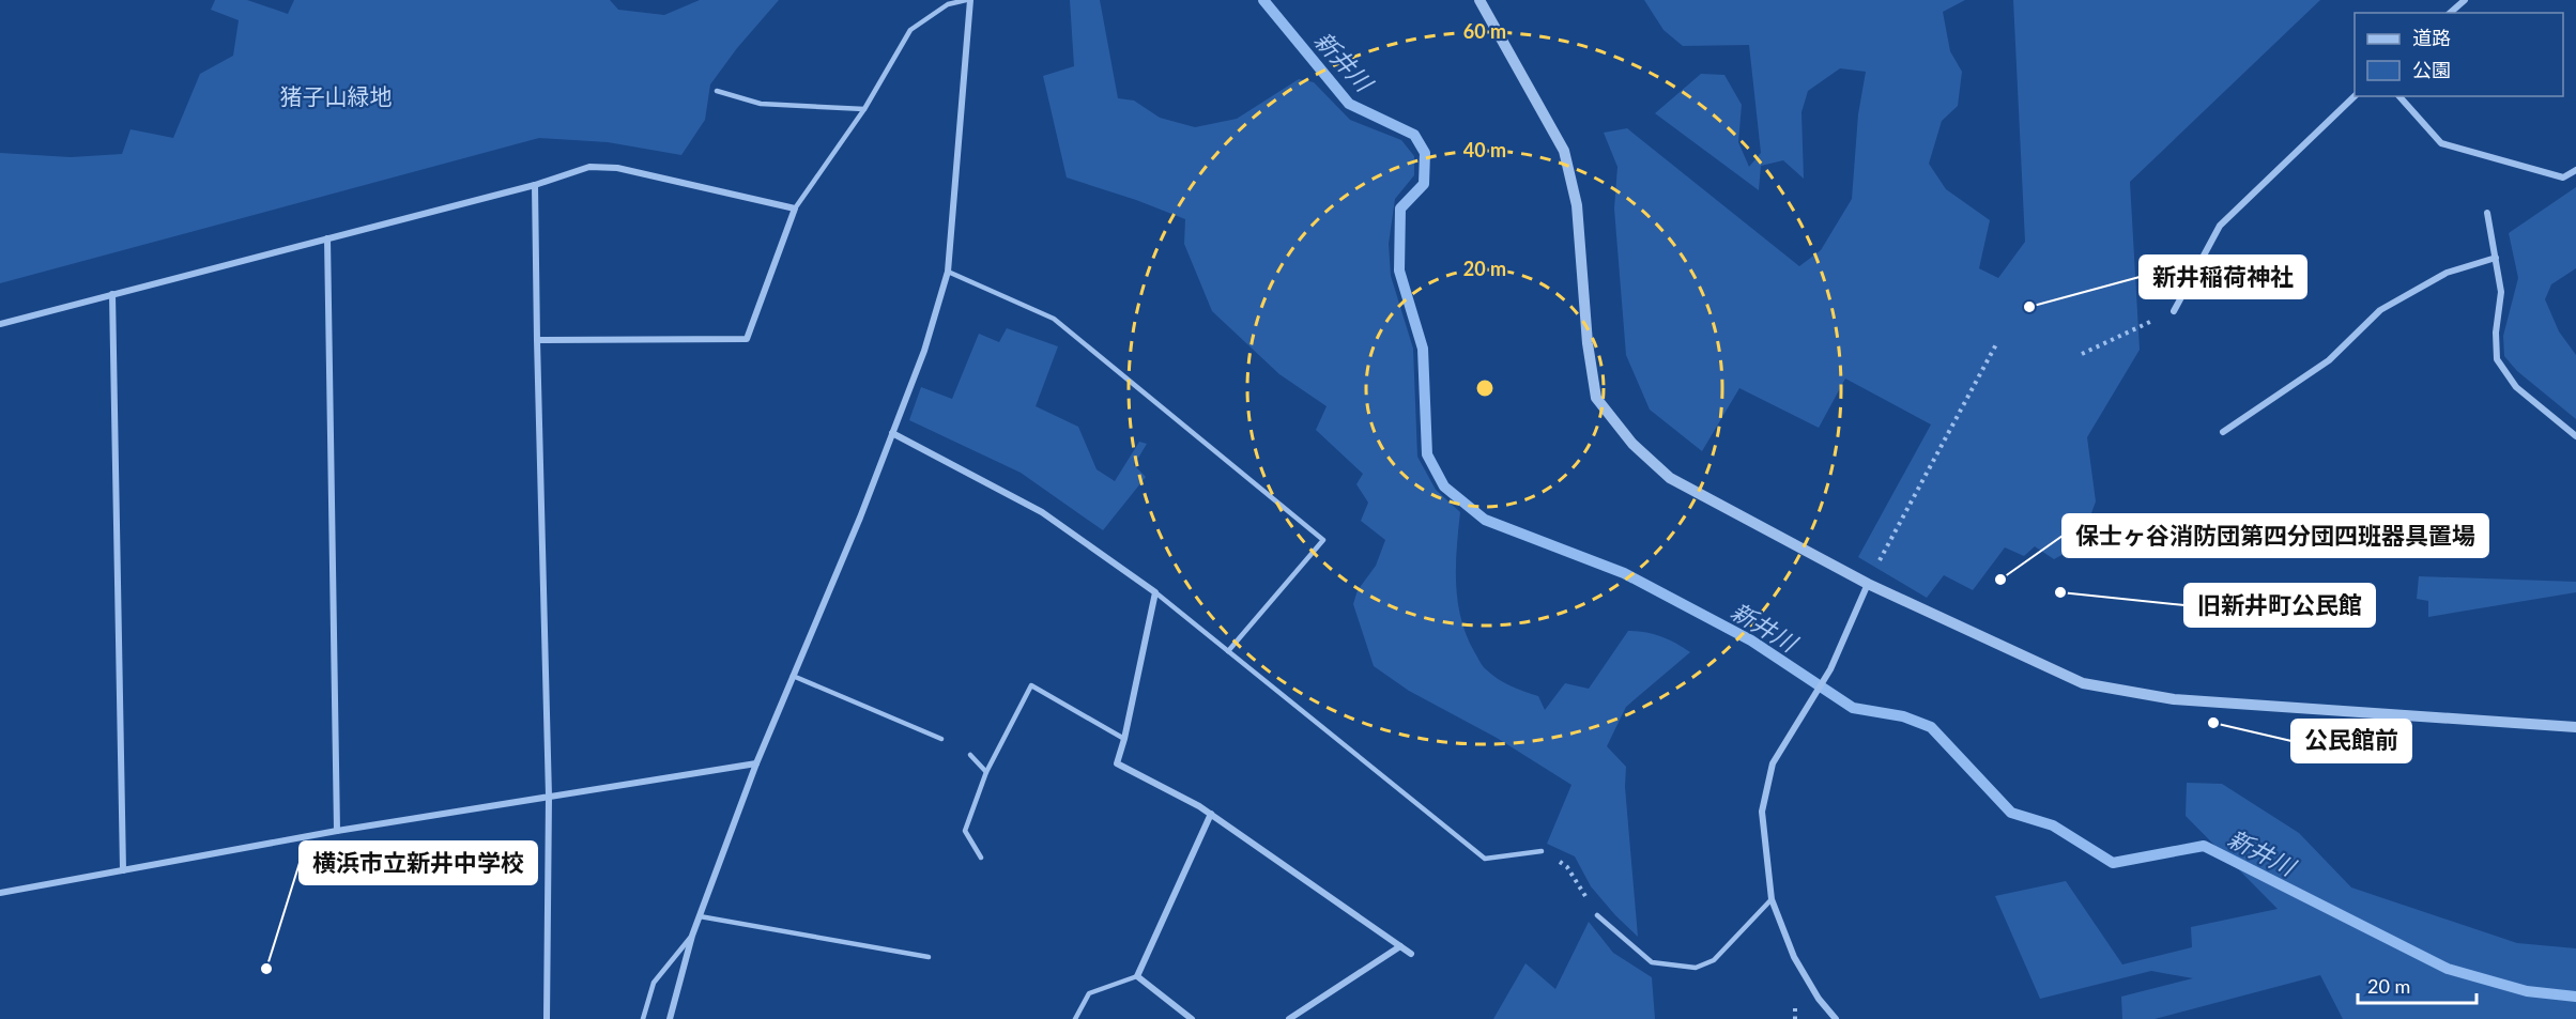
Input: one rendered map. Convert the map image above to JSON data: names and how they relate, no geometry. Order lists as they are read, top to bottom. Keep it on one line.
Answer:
{"water":["新井川"],"parks":["猪子山緑地"],"places":["新井稲荷神社","保士ヶ谷消防団第四分団四班器具置場","旧新井町公民館","公民館前","横浜市立新井中学校"],"legend":["道路","公園"],"scale_bar":"20 m","rings":["60 m","40 m","20 m"]}
